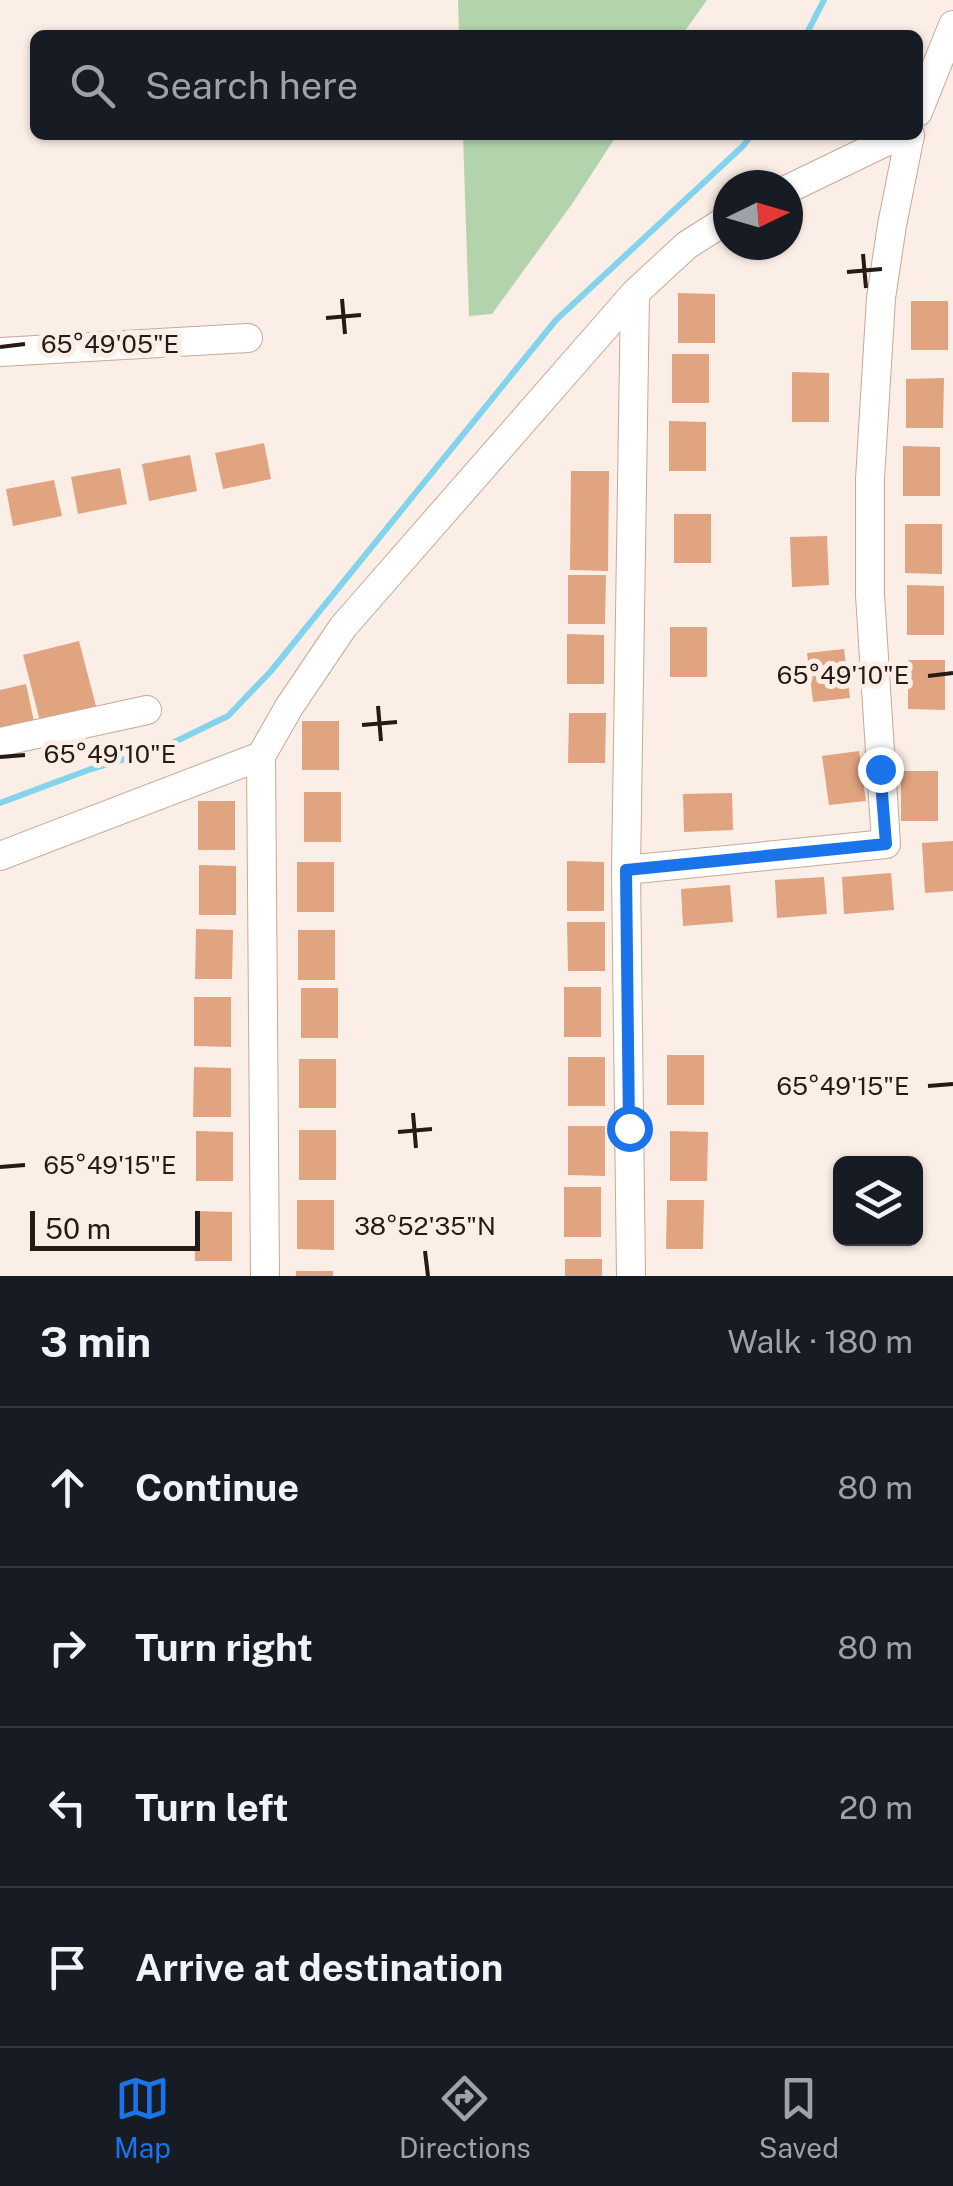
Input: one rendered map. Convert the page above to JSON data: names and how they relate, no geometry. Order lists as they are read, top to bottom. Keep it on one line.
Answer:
{"scale_bar":"50 m","north":"right","page":{"search":"Search here","scale":"50 m","heading":["3 min","Walk · 180 m"],"list":[["Continue","80 m"],["Turn right","80 m"],["Turn left","20 m"],"Arrive at destination"],"nav":["Map","Directions","Saved"]},"coordinates":["65°49'05\"E","65°49'10\"E","65°49'15\"E","38°52'35\"N"]}
